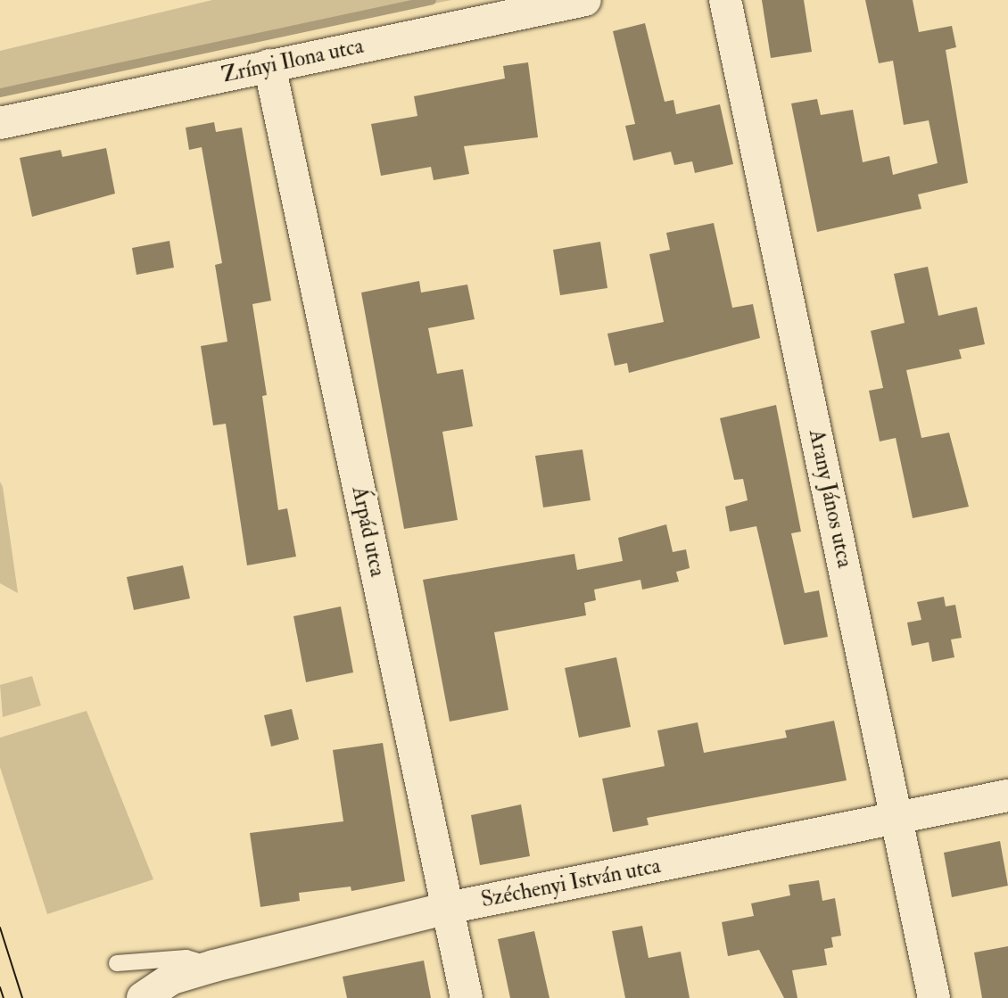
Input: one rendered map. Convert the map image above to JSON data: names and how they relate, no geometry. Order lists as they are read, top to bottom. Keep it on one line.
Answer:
{"streets":{"street":["Zrínyi Ilona utca","Arany János utca","Árpád utca","Széchenyi István utca"]},"crossings":[["Zrínyi Ilona utca","Árpád utca"],["Arany János utca","Széchenyi István utca"],["Árpád utca","Széchenyi István utca"]]}
